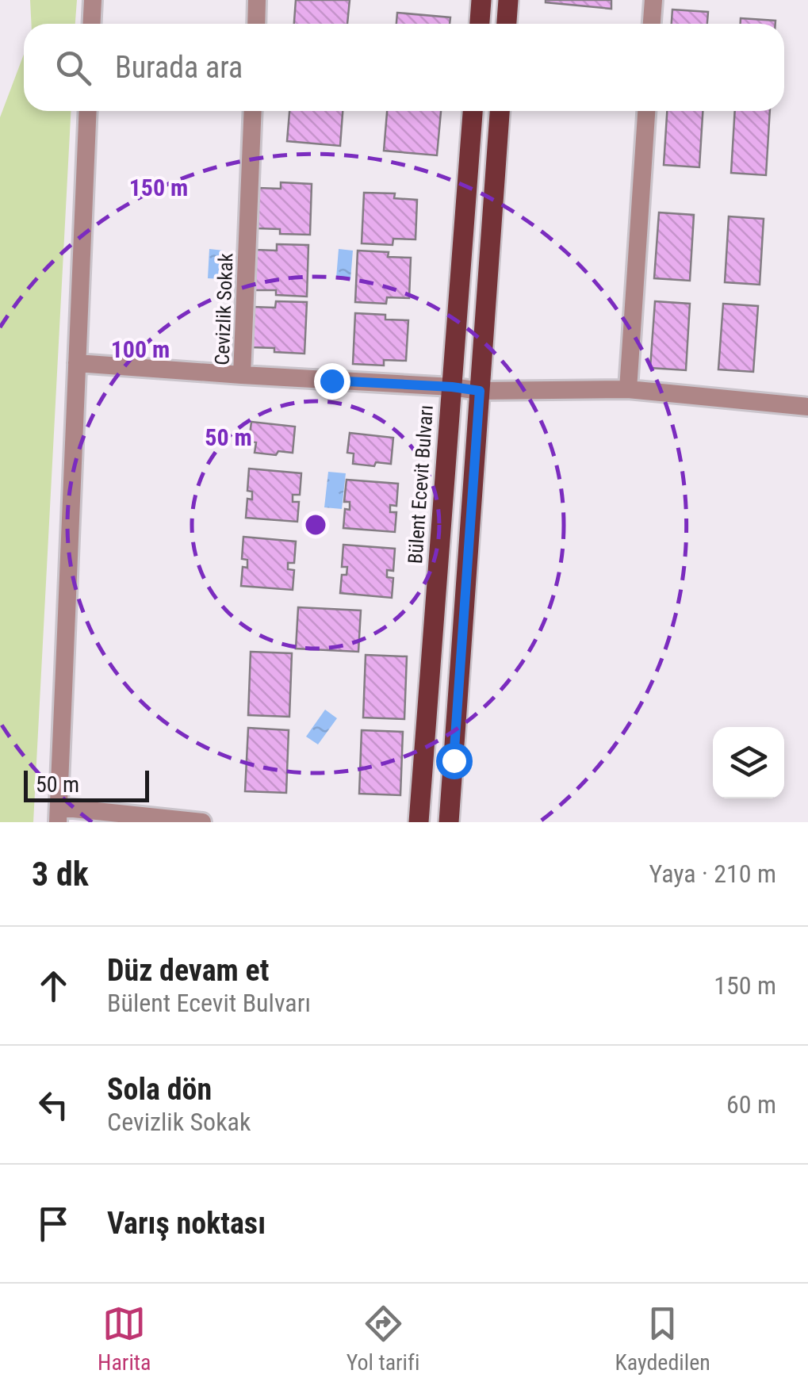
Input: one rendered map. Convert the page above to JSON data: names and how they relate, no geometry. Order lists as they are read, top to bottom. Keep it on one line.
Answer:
{"streets":{"main road":["Bülent Ecevit Bulvarı"],"street":["Cevizlik Sokak"]},"crossings":[["Cevizlik Sokak","Bülent Ecevit Bulvarı"]],"scale_bar":"50 m","page":{"search":"Burada ara","scale":"50 m","heading":["3 dk","Yaya · 210 m"],"list":[["Düz devam et","Bülent Ecevit Bulvarı","150 m"],["Sola dön","Cevizlik Sokak","60 m"],"Varış noktası"],"nav":["Harita","Yol tarifi","Kaydedilen"]},"rings":["150 m","100 m","50 m"]}
